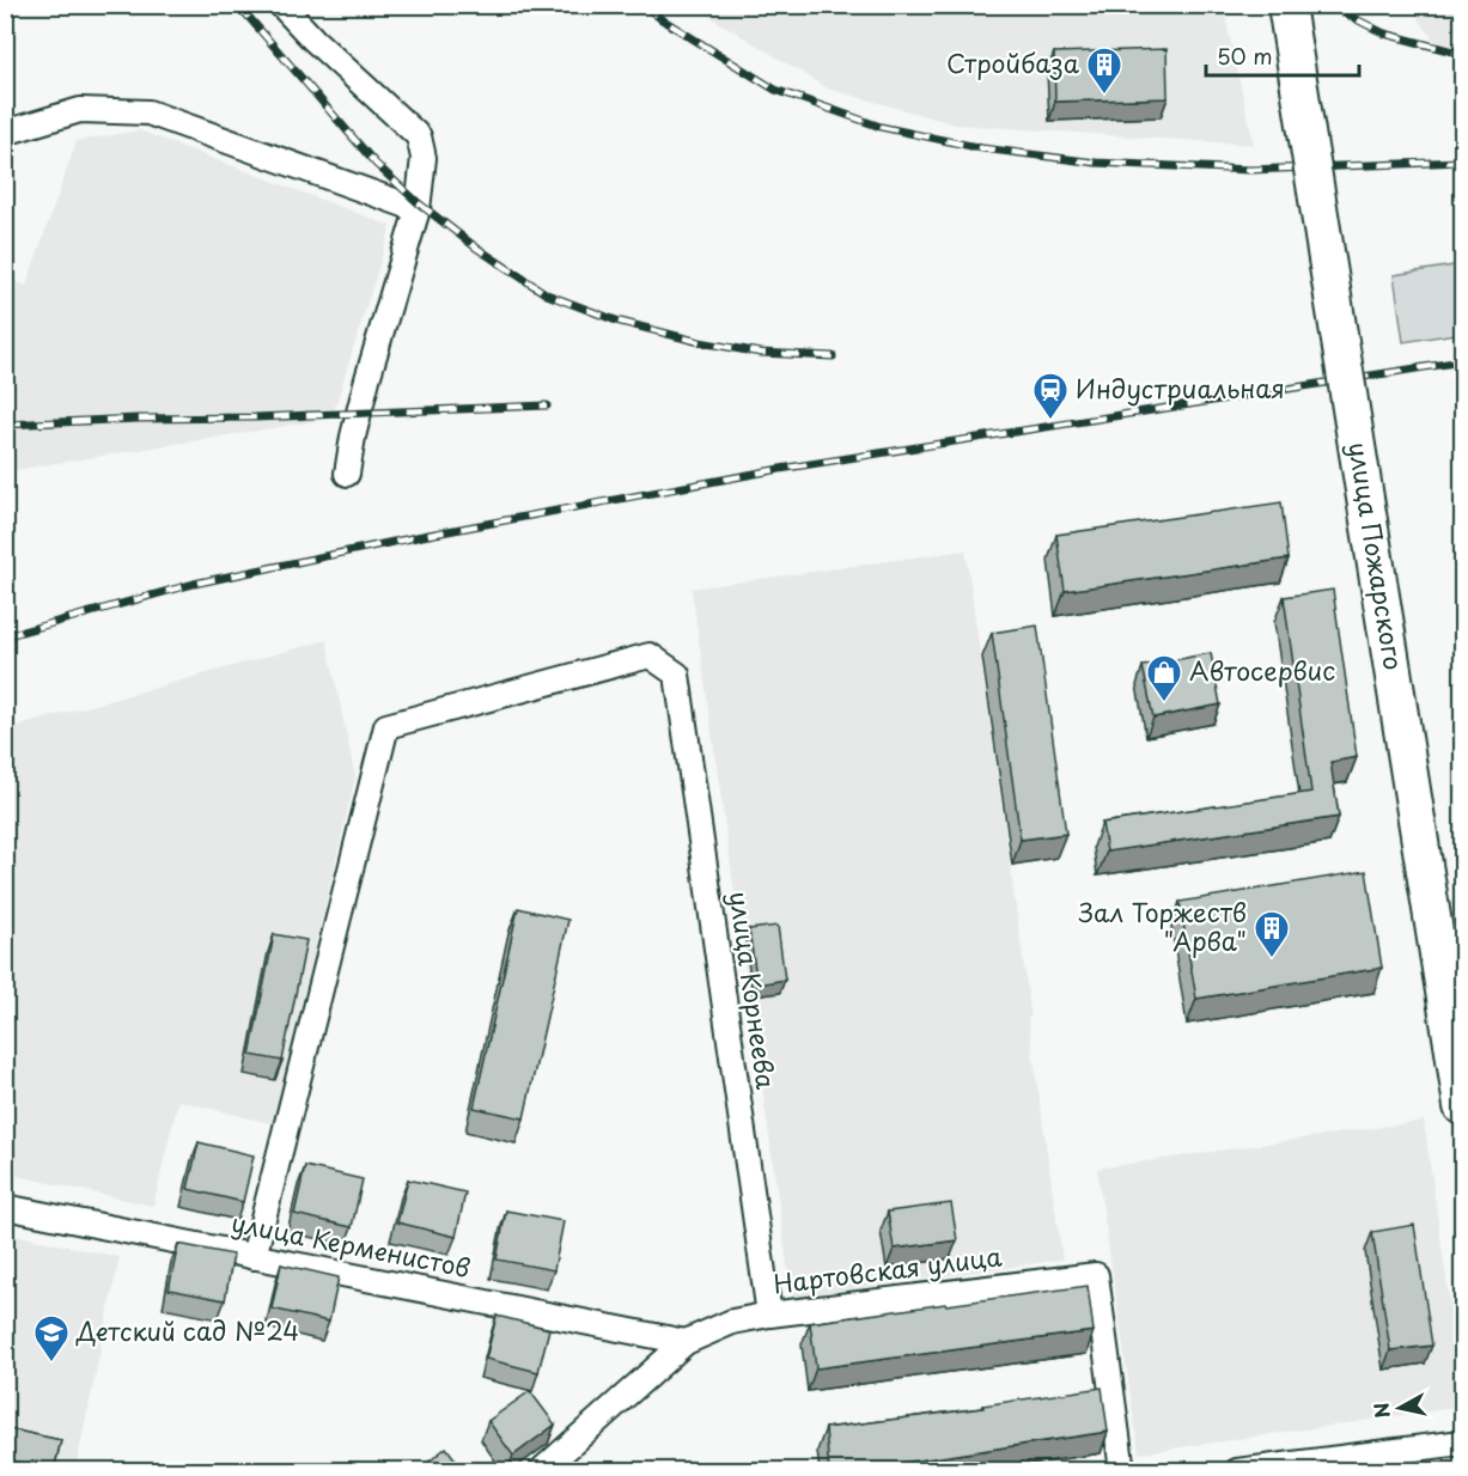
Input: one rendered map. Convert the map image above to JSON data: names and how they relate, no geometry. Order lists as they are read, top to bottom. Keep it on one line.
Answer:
{"streets":{"main road":["улица Пожарского"],"street":["улица Корнеева","улица Керменистов","Нартовская улица"]},"crossings":[["улица Корнеева","улица Керменистов"],["улица Корнеева","Нартовская улица"],["улица Керменистов","Нартовская улица"]],"places":{"building":["Стройбаза","Зал Торжеств \"Арва\""],"station":["Индустриальная"],"shop":["Автосервис"],"school or university":["Детский сад №24"]},"scale_bar":"50 m","north":"left"}
